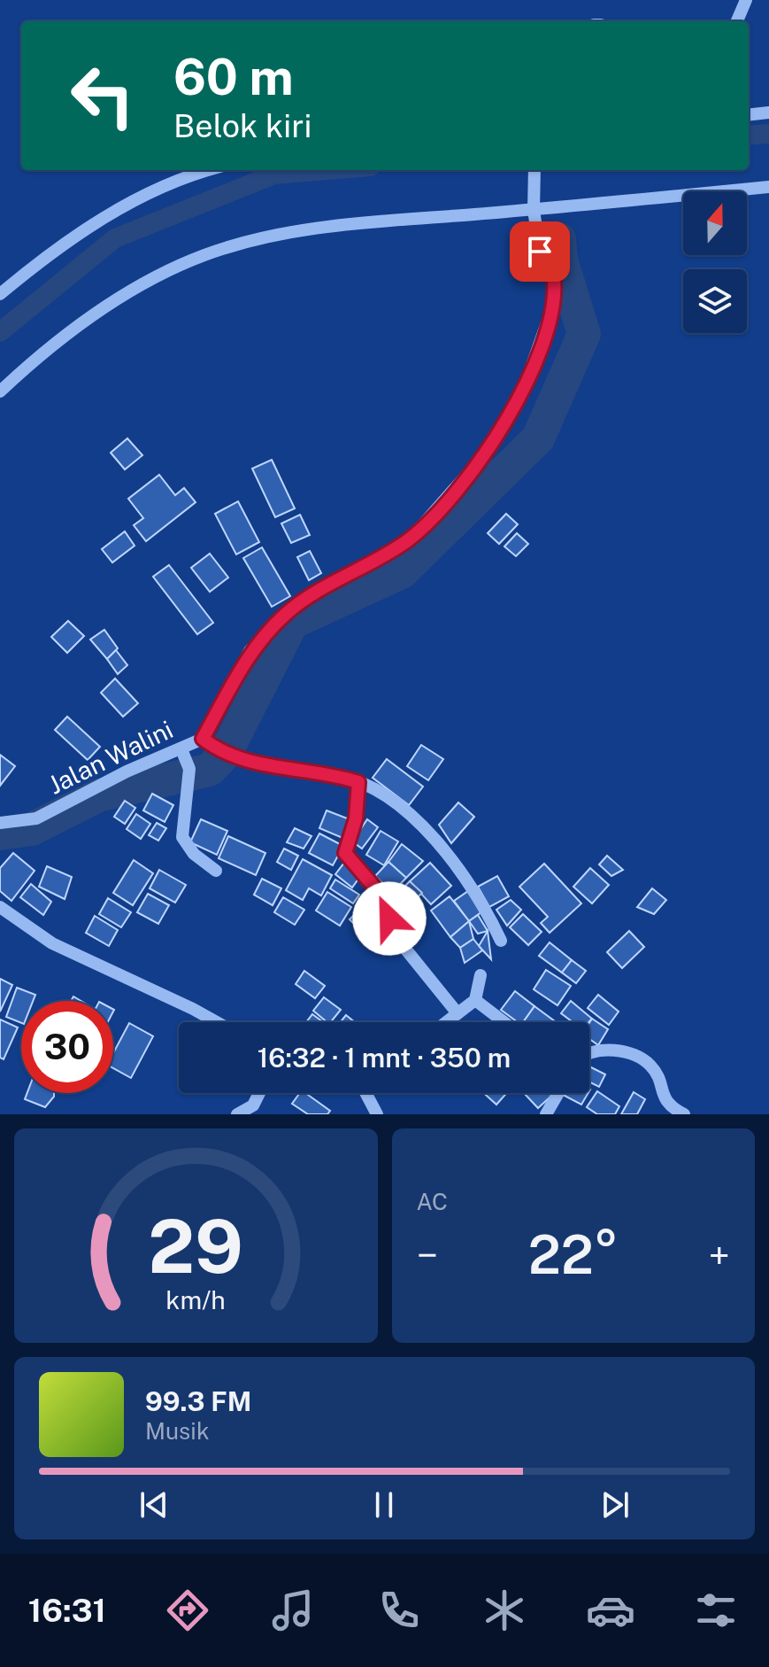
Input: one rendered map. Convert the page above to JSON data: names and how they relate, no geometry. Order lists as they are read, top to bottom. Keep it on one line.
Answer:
{"streets":{"street":["Jalan Walini"]},"north":"top","page":{"turn":["60 m","Belok kiri"],"limit":"30","trip":"16:32 · 1 mnt · 350 m","tile":"AC","heat":["−","22°","+"],"song":["99.3 FM","Musik"],"tabs":"16:31","gauge":["29","km/h"]}}
